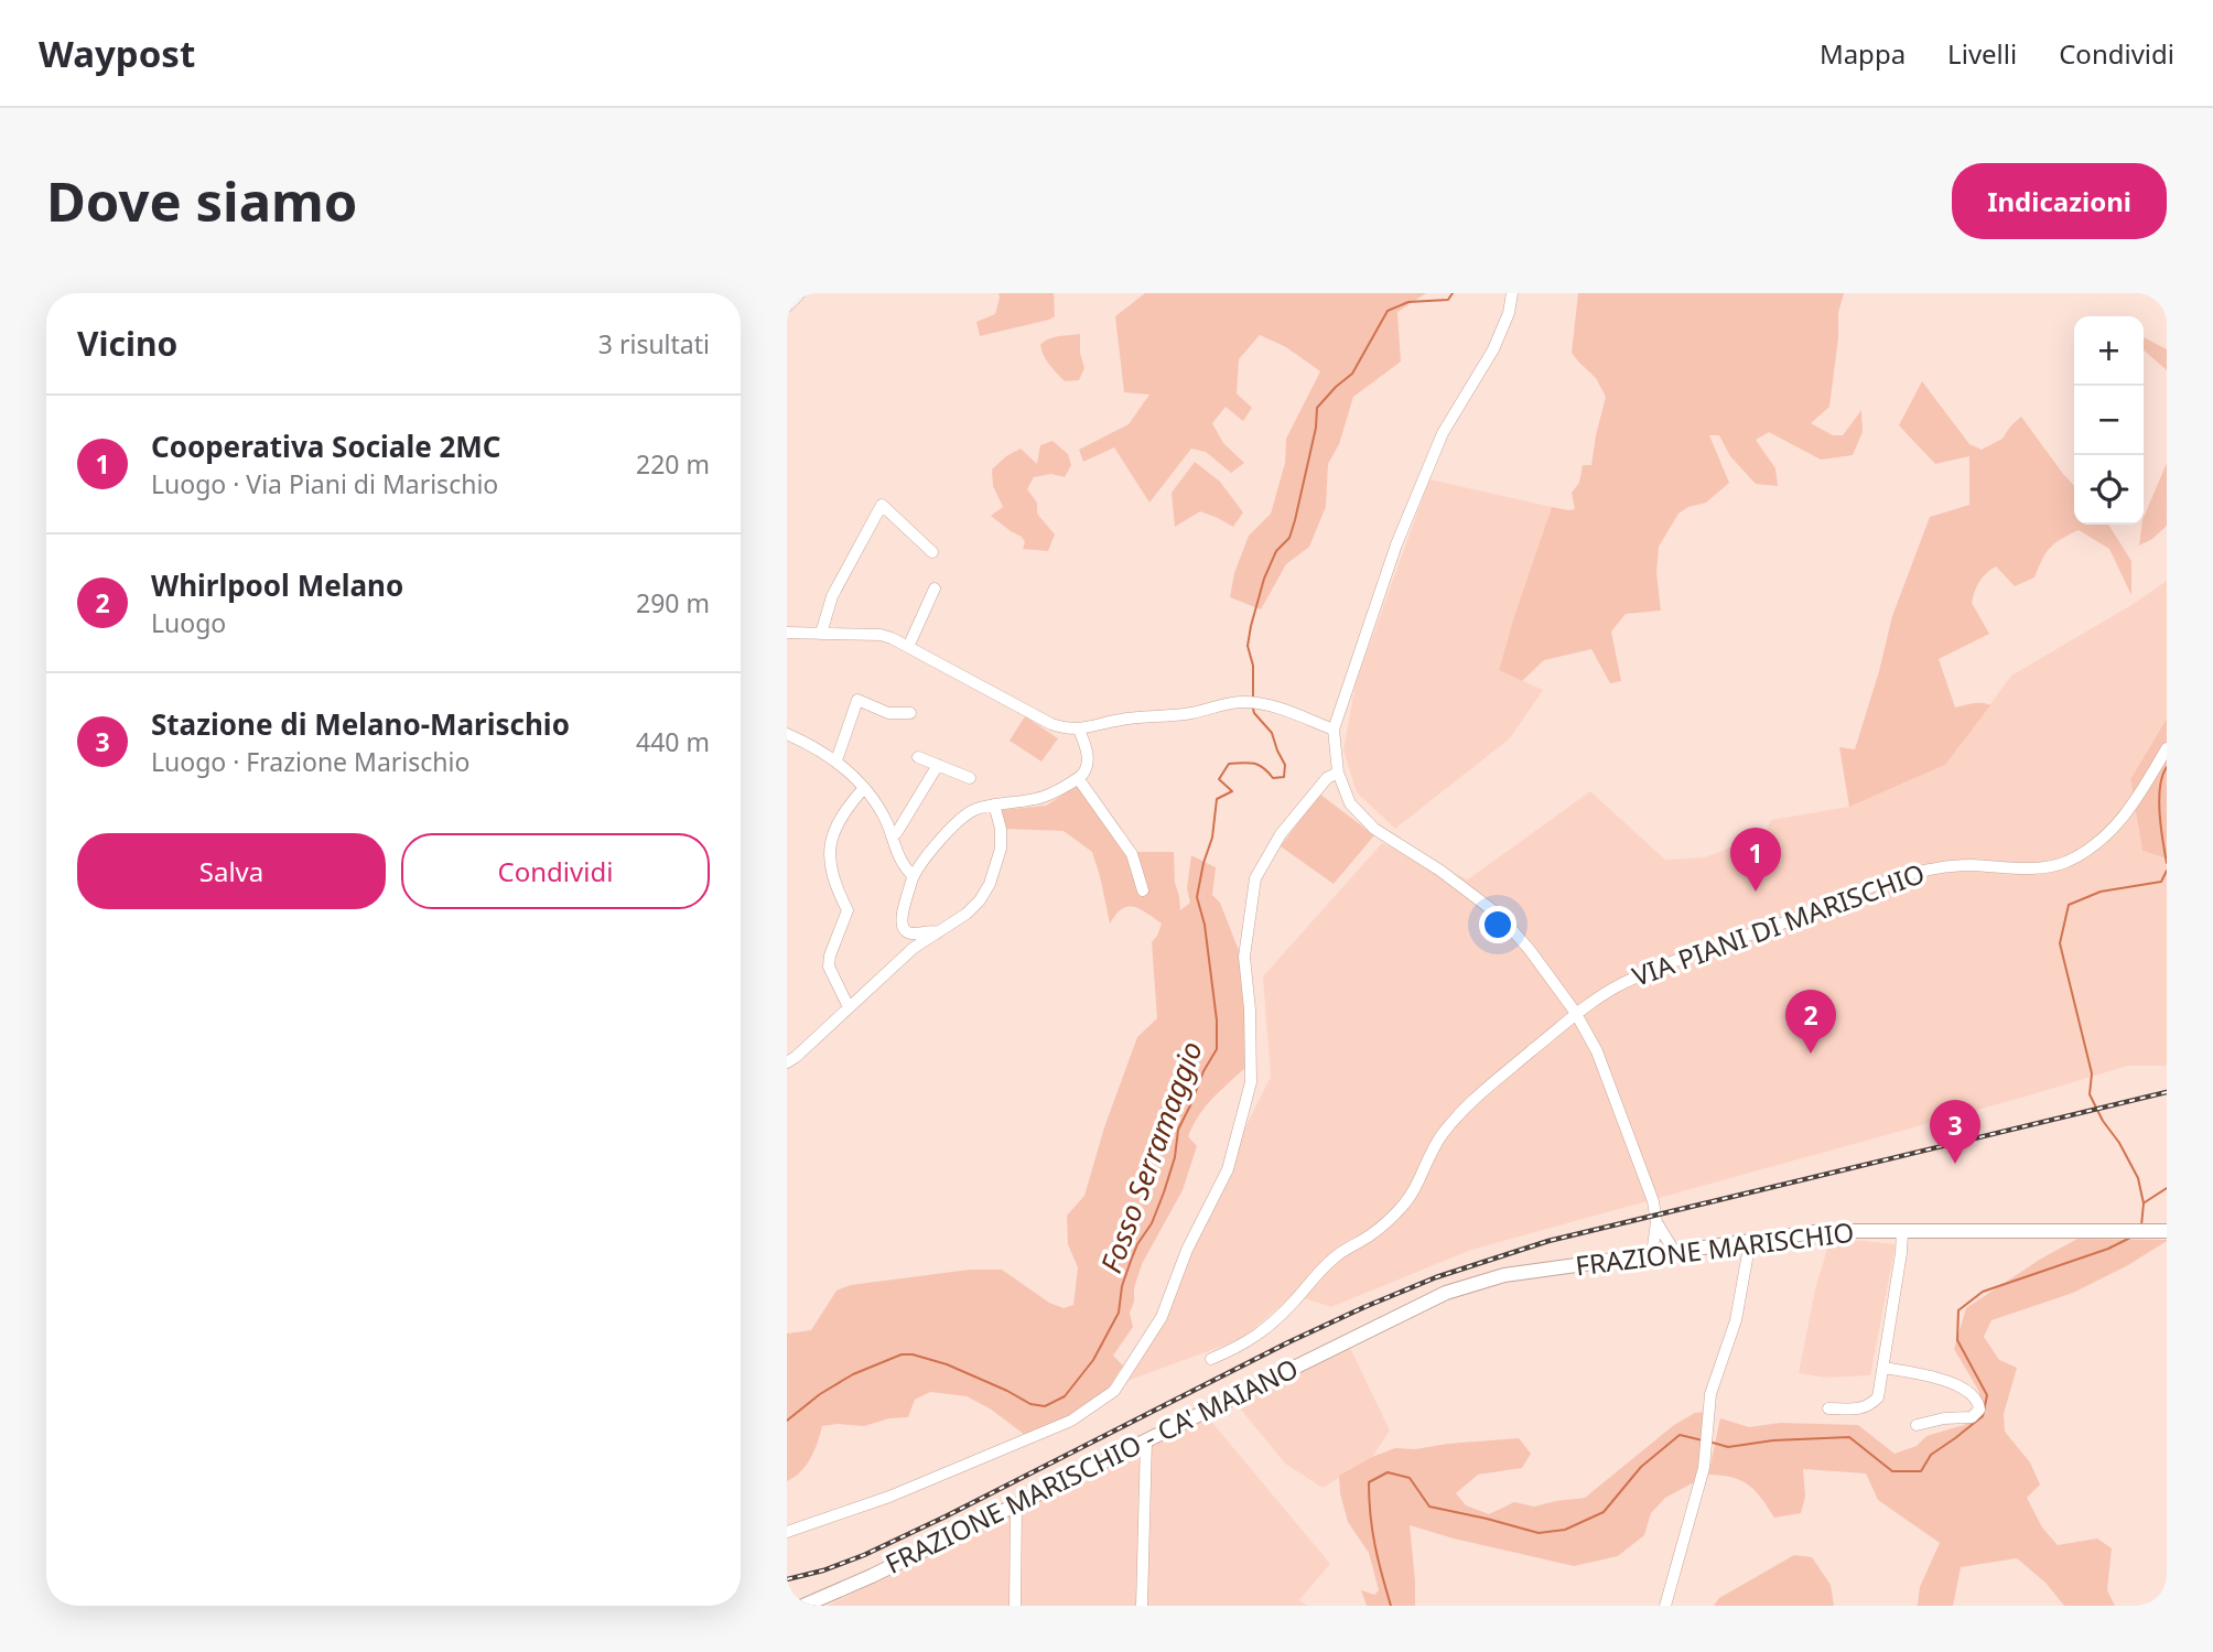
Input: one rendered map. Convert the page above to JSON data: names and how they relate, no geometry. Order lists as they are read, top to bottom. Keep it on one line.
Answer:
{"streets":{"main road":["FRAZIONE MARISCHIO","FRAZIONE MARISCHIO - CA' MAIANO"],"street":["VIA PIANI DI MARISCHIO"]},"crossings":[["FRAZIONE MARISCHIO","FRAZIONE MARISCHIO - CA' MAIANO"]],"water":["Fosso Serramaggio"],"page":{"header":"Waypost","nav":["Mappa","Livelli","Condividi"],"buttons":["Indicazioni",["Salva","Condividi"]],"title":"Dove siamo","heading":["Vicino","3 risultati"],"map_buttons":["+","−"],"list":[{"mark":"1","name":"Cooperativa Sociale 2MC","note":"Luogo · Via Piani di Marischio","value":"220 m"},{"mark":"2","name":"Whirlpool Melano","note":"Luogo","value":"290 m"},{"mark":"3","name":"Stazione di Melano-Marischio","note":"Luogo · Frazione Marischio","value":"440 m"}],"pins":["1","2","3"]}}
